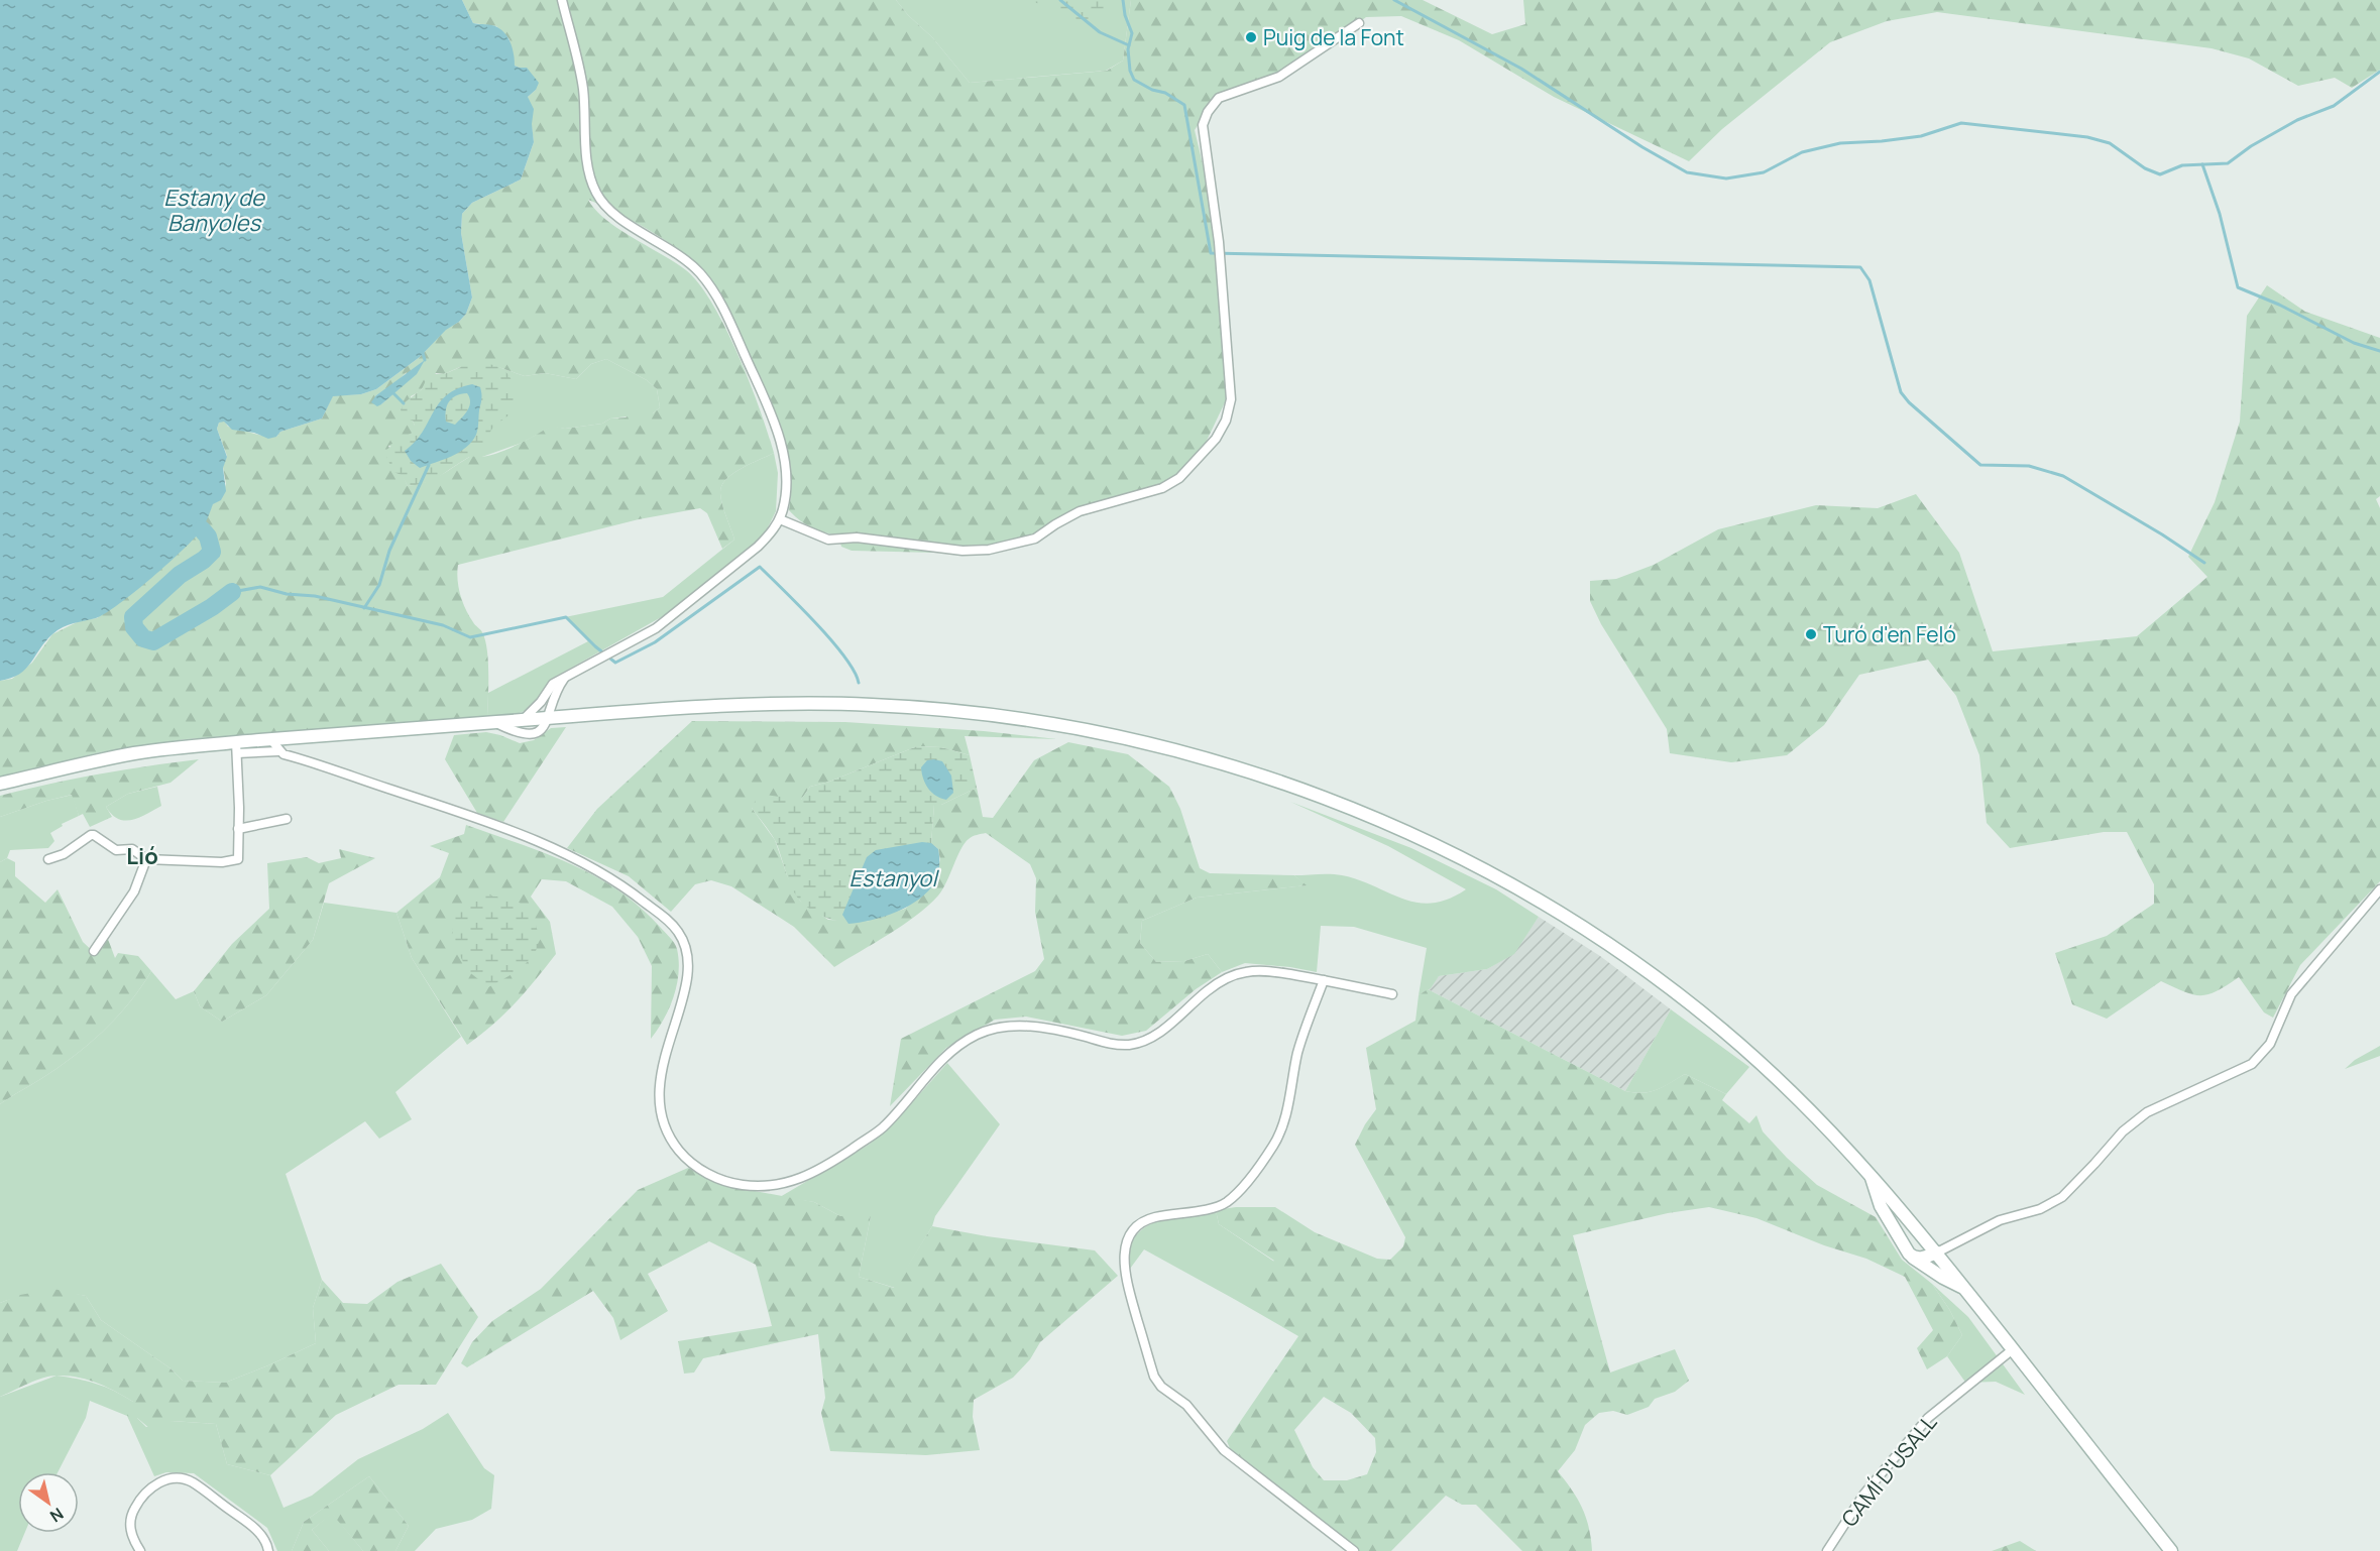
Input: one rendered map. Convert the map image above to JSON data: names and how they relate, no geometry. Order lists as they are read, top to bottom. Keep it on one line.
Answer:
{"streets":{"street":["CAMÍ D'USALL"]},"districts":["Lió"],"water":["Estany de Banyoles","Estanyol"],"places":["Puig de la Font","Turó d'en Feló"],"north":"bottom right"}
